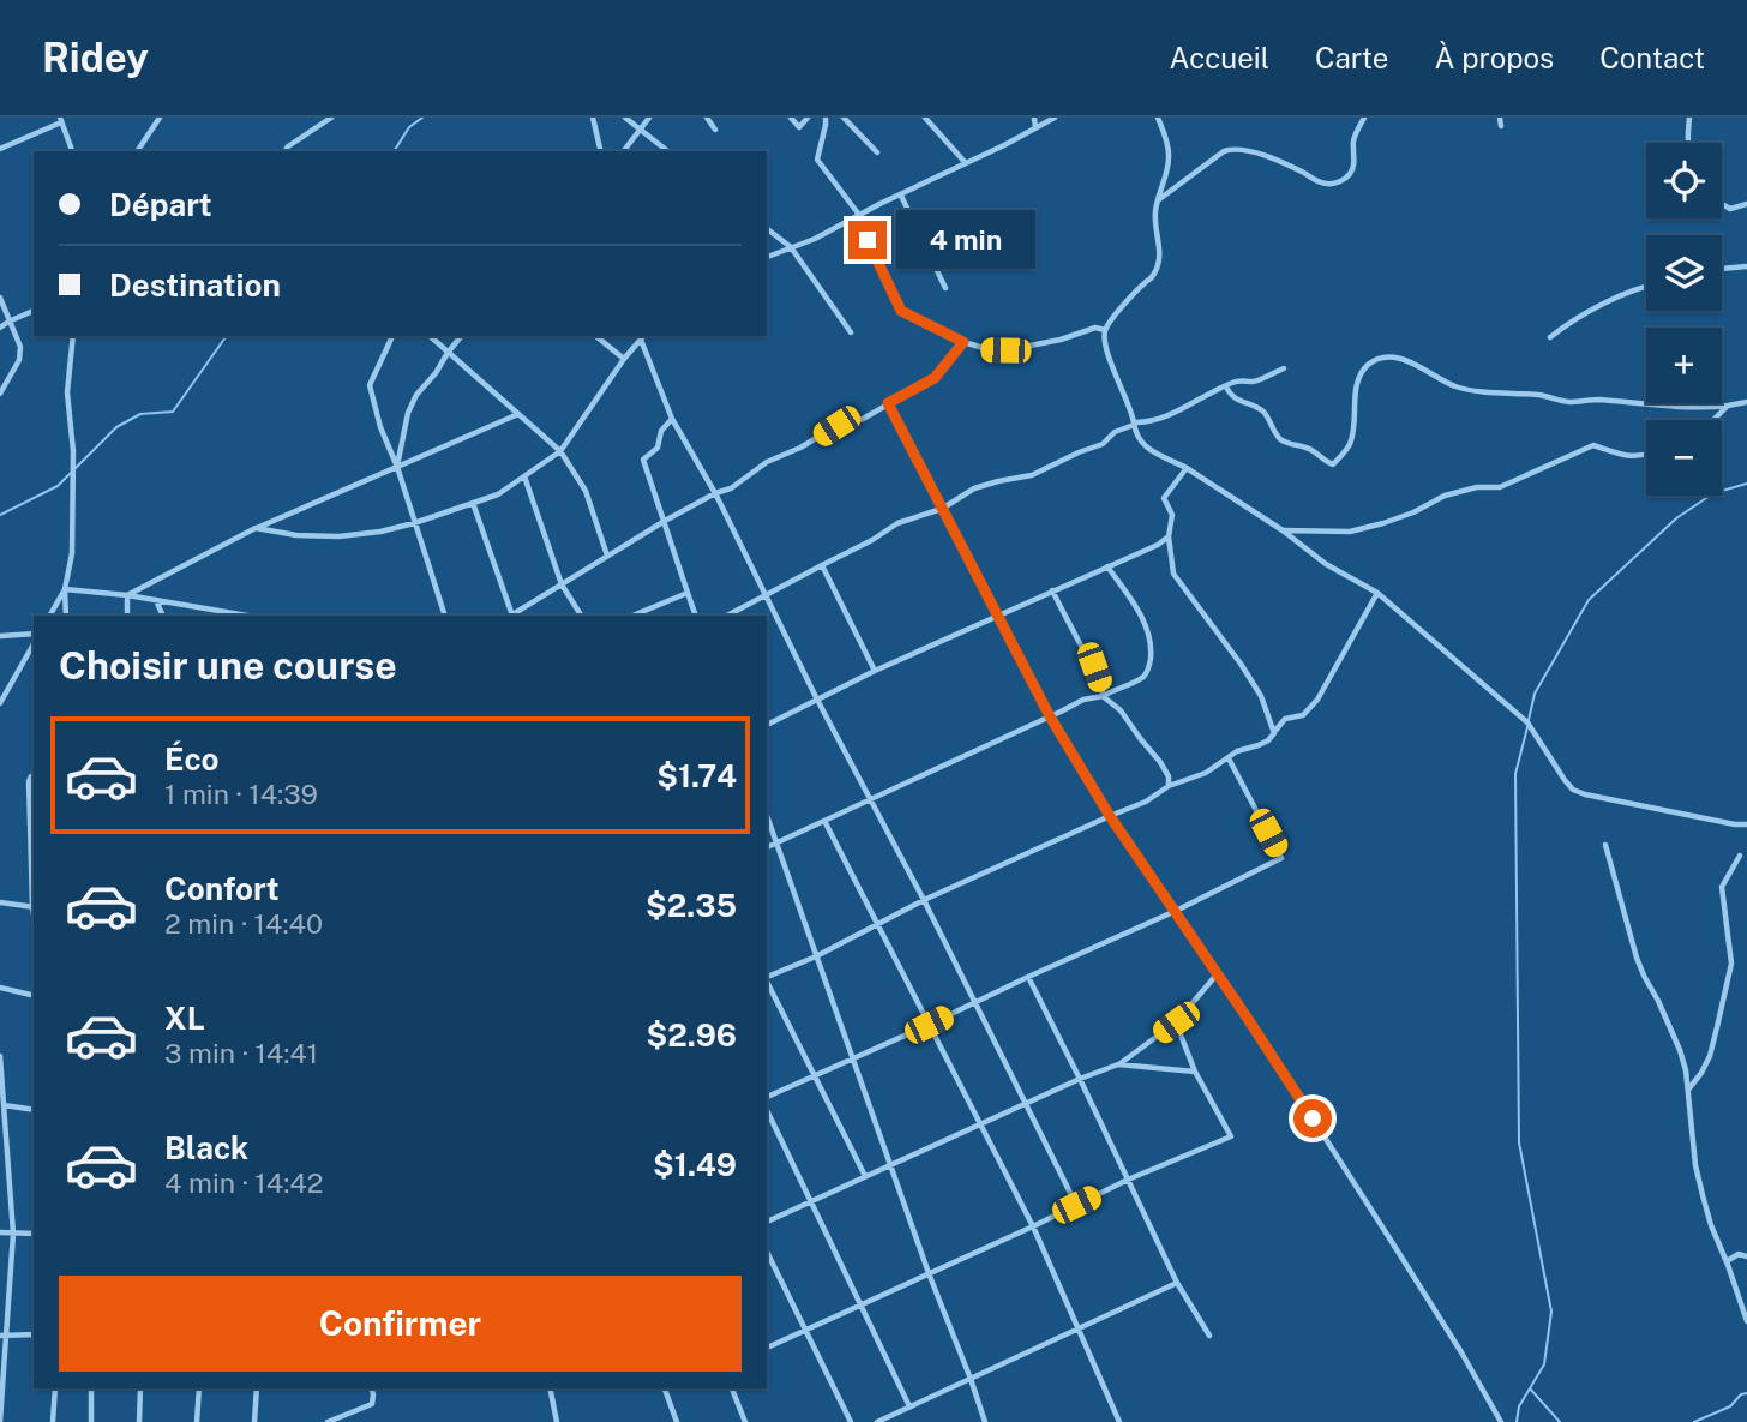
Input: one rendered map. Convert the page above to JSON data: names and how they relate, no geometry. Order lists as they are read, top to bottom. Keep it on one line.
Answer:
{"page":{"header":"Ridey","nav":["Accueil","Carte","À propos","Contact"],"map_buttons":["+","−"],"banner":["Départ","Destination"],"bubble":"4 min","heading":"Choisir une course","list":[{"name":"Éco","note":"1 min · 14:39","value":"$1.74"},{"name":"Confort","note":"2 min · 14:40","value":"$2.35"},{"name":"XL","note":"3 min · 14:41","value":"$2.96"},{"name":"Black","note":"4 min · 14:42","value":"$1.49"}],"buttons":"Confirmer"}}
